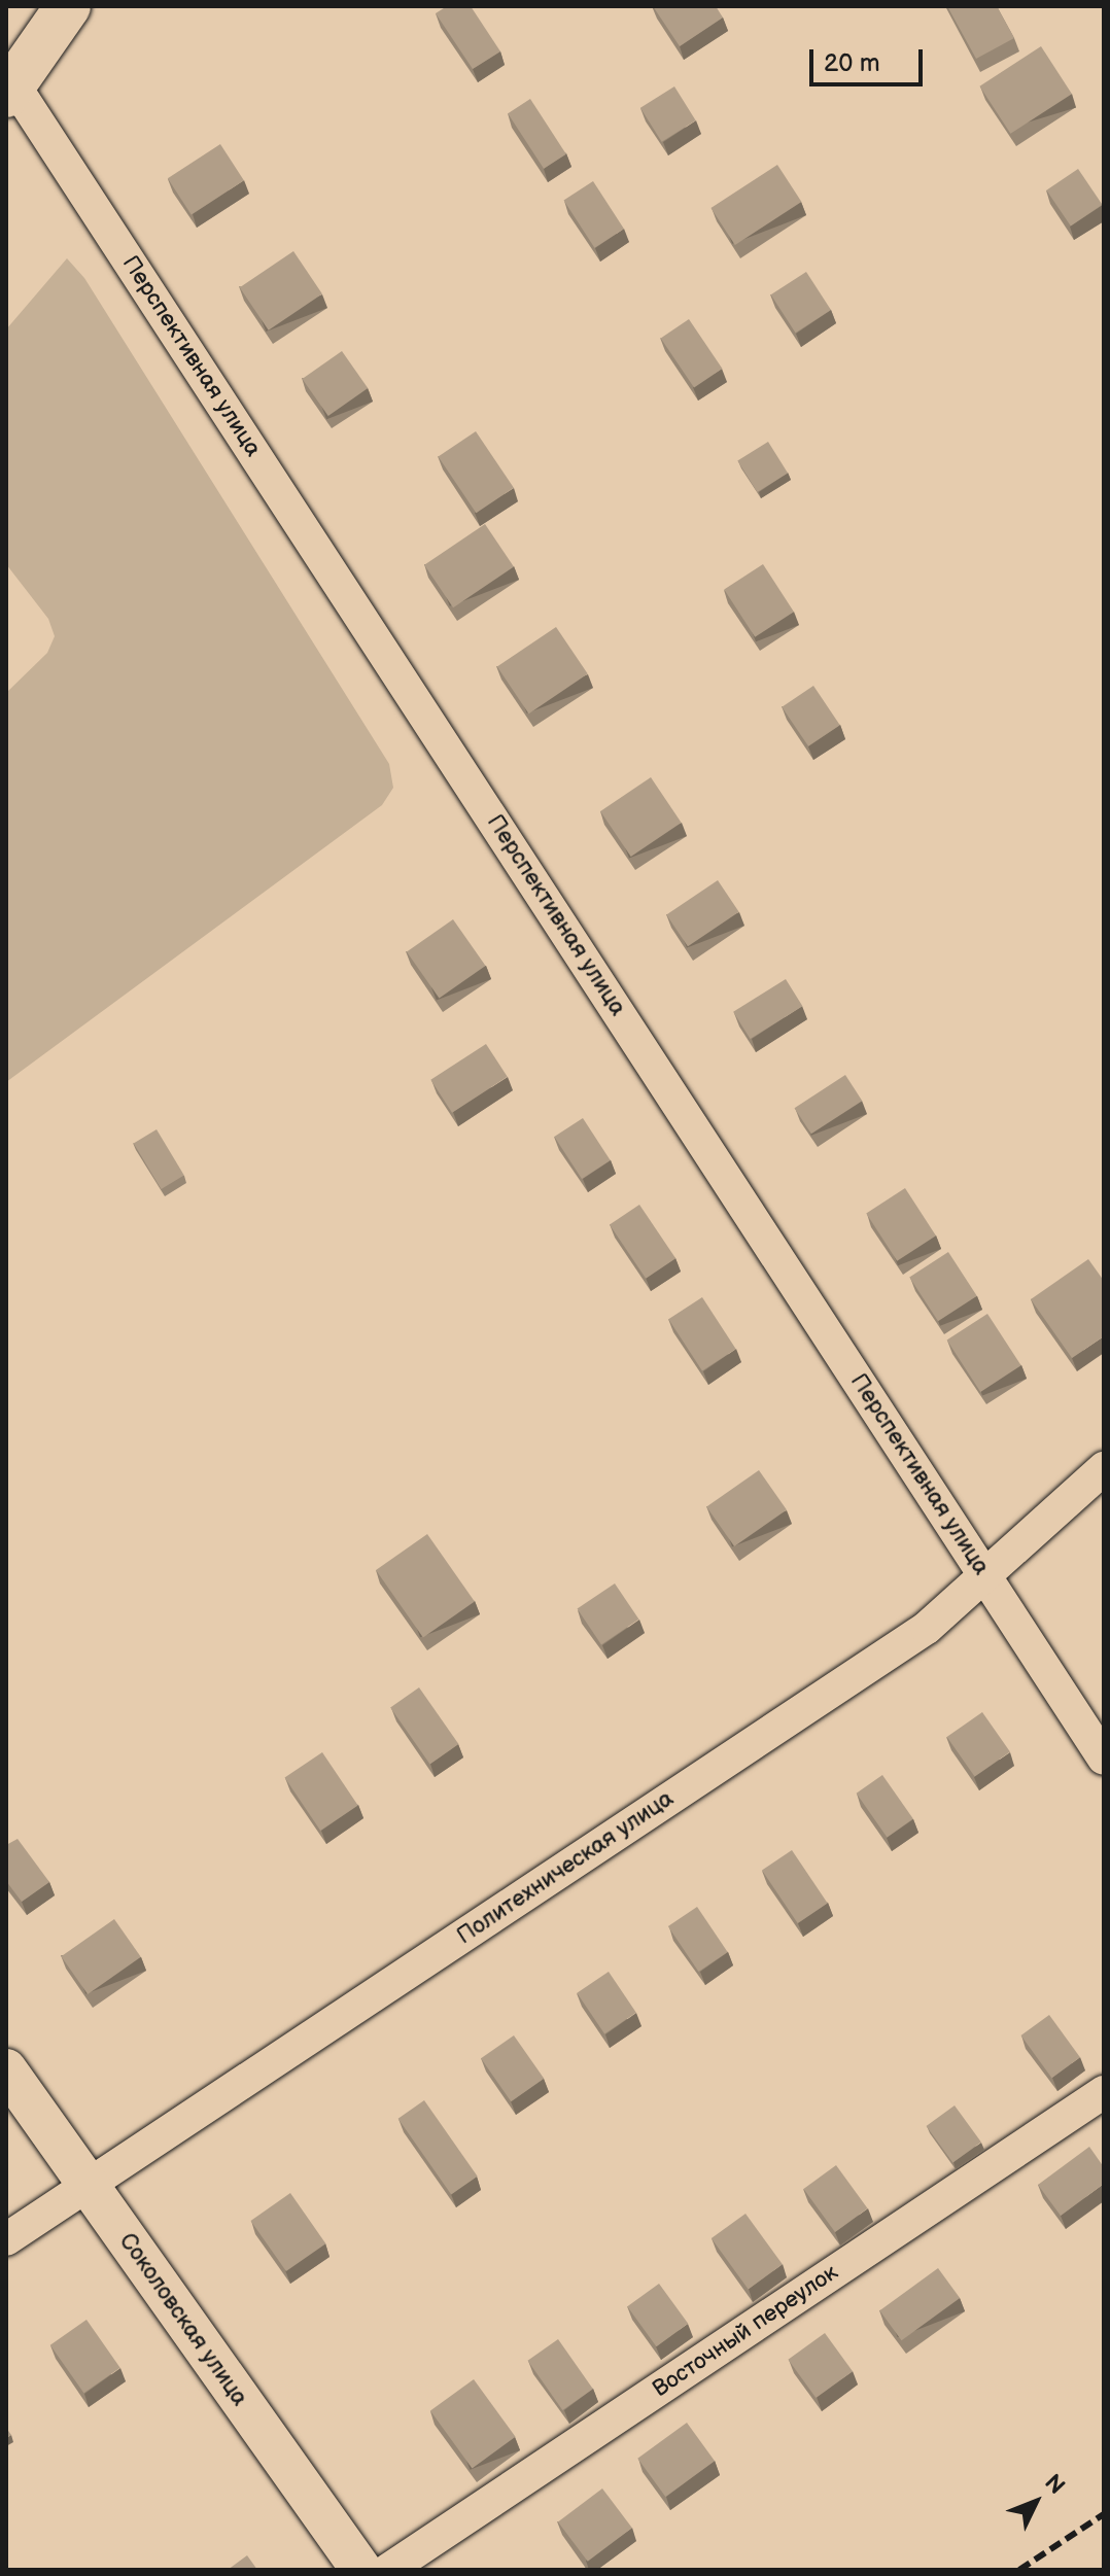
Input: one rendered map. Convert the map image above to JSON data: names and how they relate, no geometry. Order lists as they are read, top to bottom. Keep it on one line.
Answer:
{"streets":{"street":["Перспективная улица","Политехническая улица","Соколовская улица","Восточный переулок"]},"crossings":[["Перспективная улица","Политехническая улица"],["Политехническая улица","Соколовская улица"]],"scale_bar":"20 m","north":"top right"}
